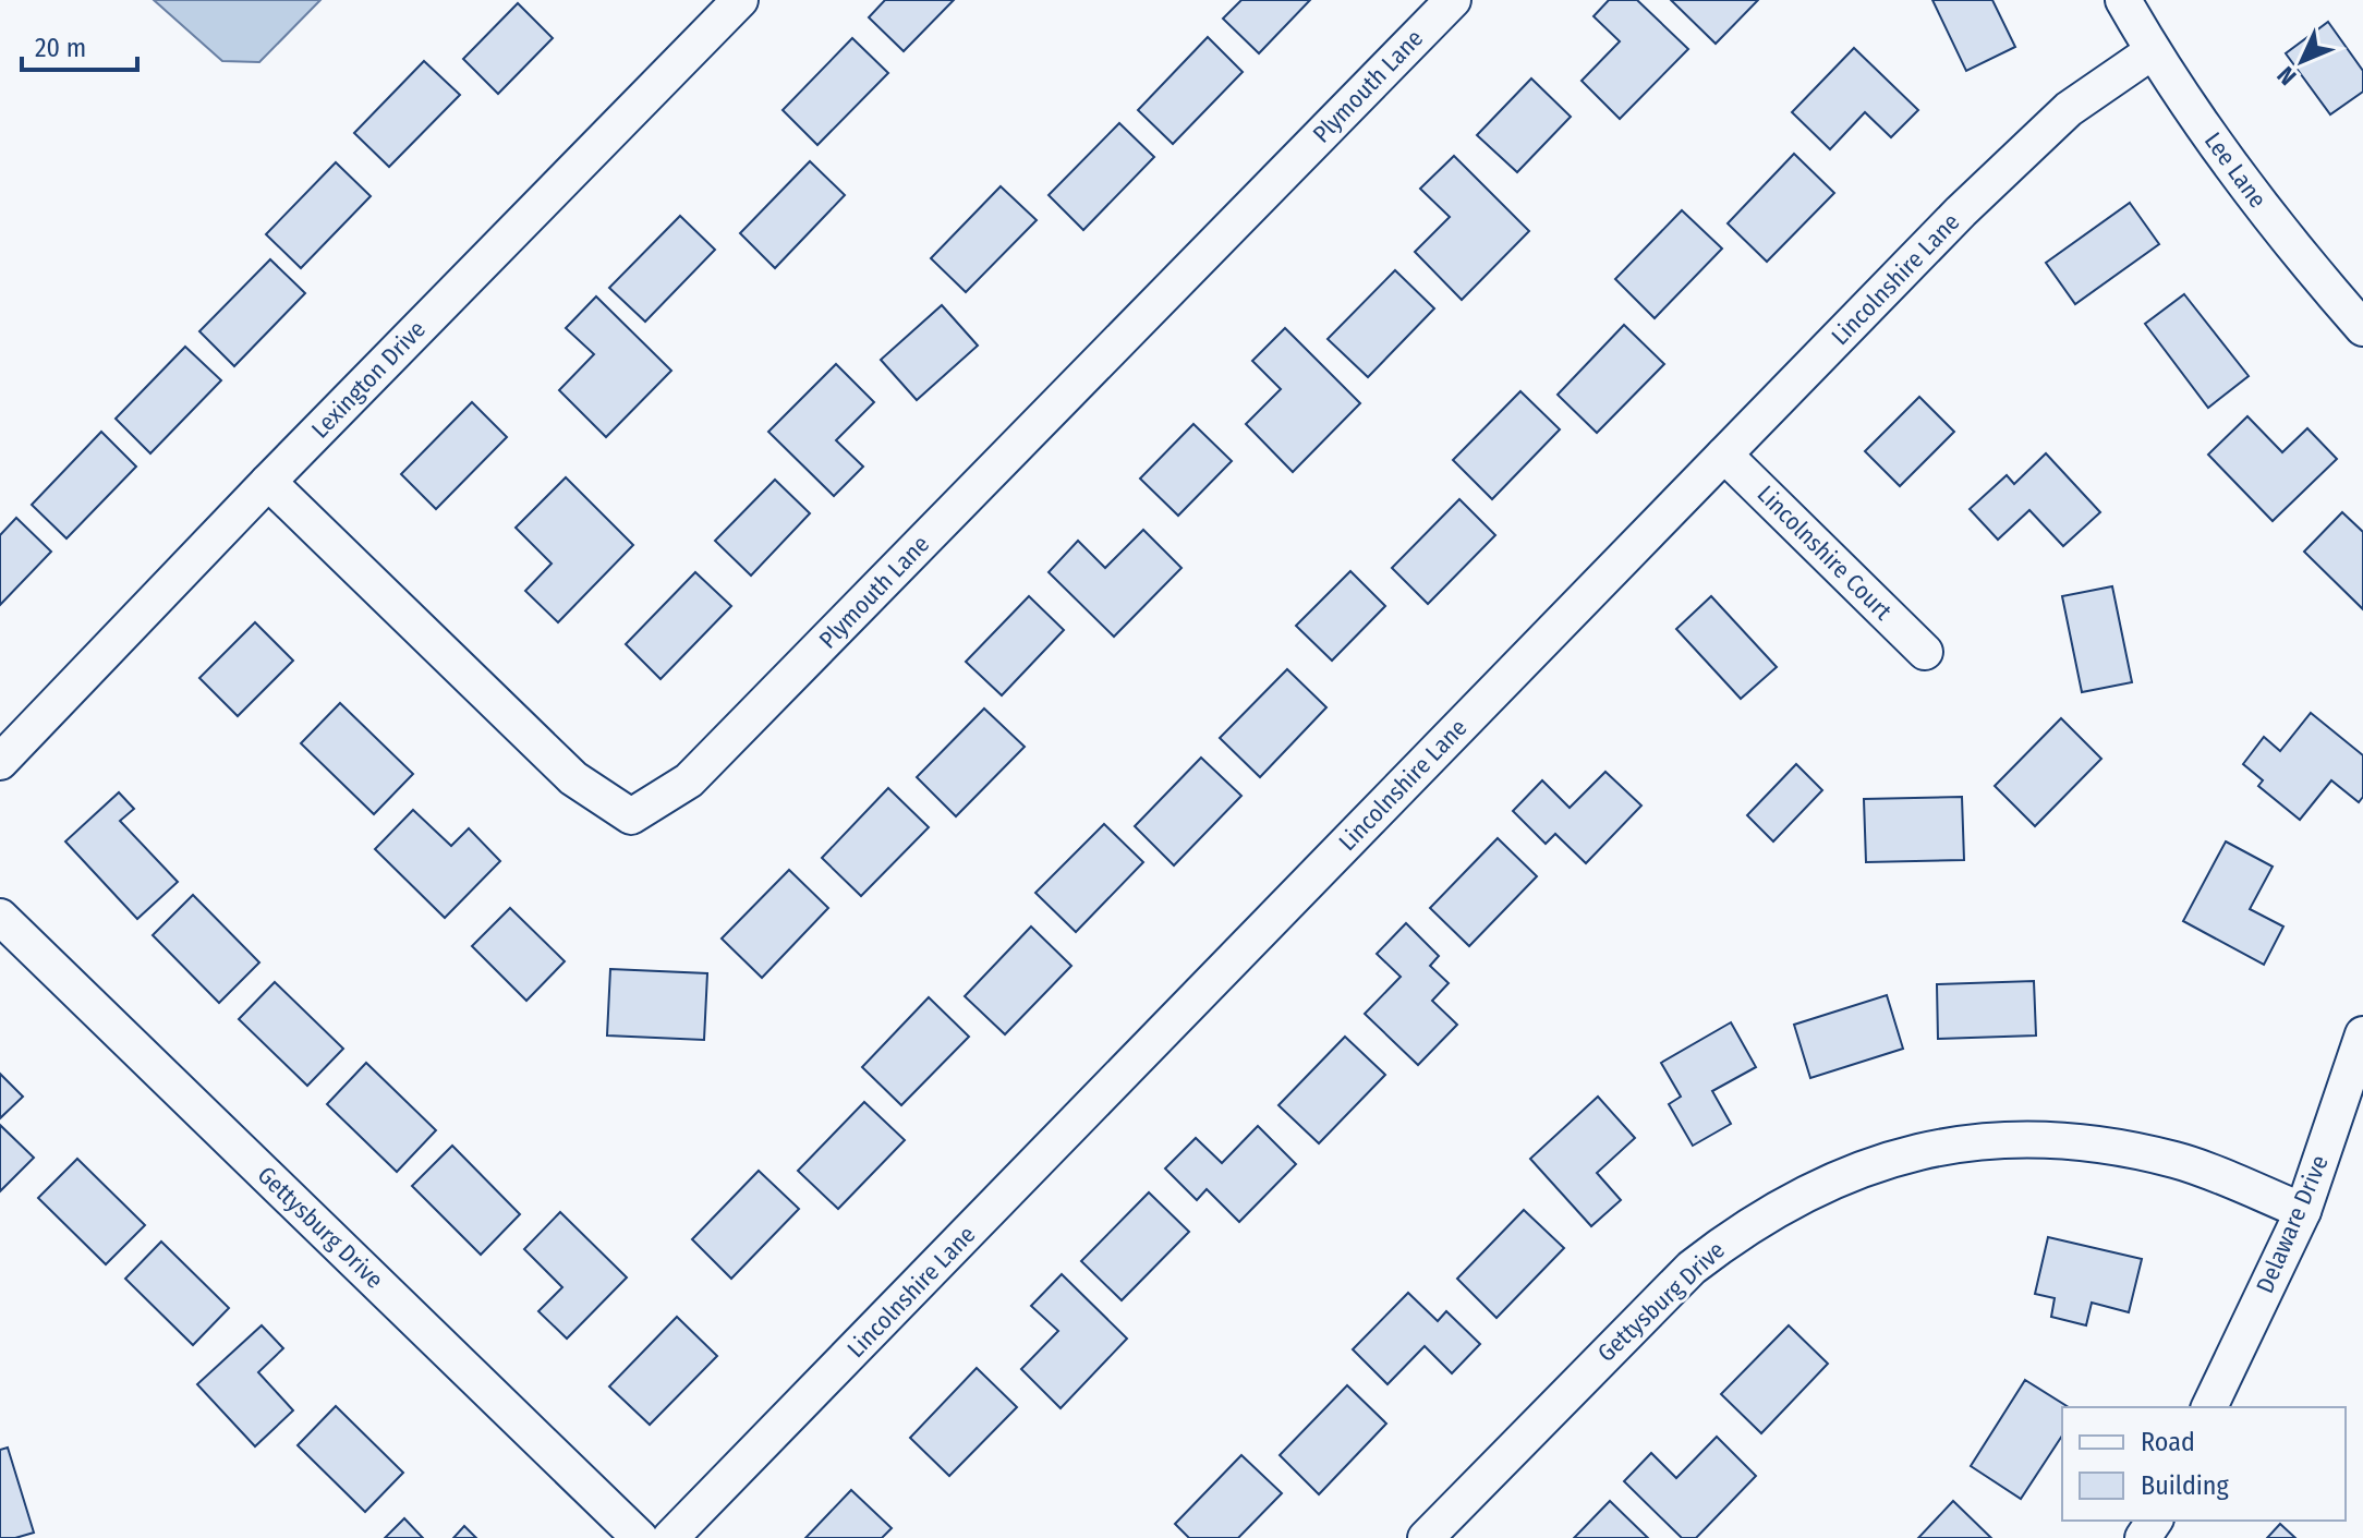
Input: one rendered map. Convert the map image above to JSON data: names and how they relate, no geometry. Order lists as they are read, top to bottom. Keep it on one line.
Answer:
{"streets":{"street":["Plymouth Lane","Lee Lane","Lincolnshire Lane","Lexington Drive","Lincolnshire Court","Delaware Drive","Gettysburg Drive"]},"crossings":[["Plymouth Lane","Lexington Drive"],["Lee Lane","Lincolnshire Lane"],["Lincolnshire Lane","Lincolnshire Court"],["Delaware Drive","Gettysburg Drive"]],"legend":["Road","Building"],"scale_bar":"20 m","north":"bottom left"}
